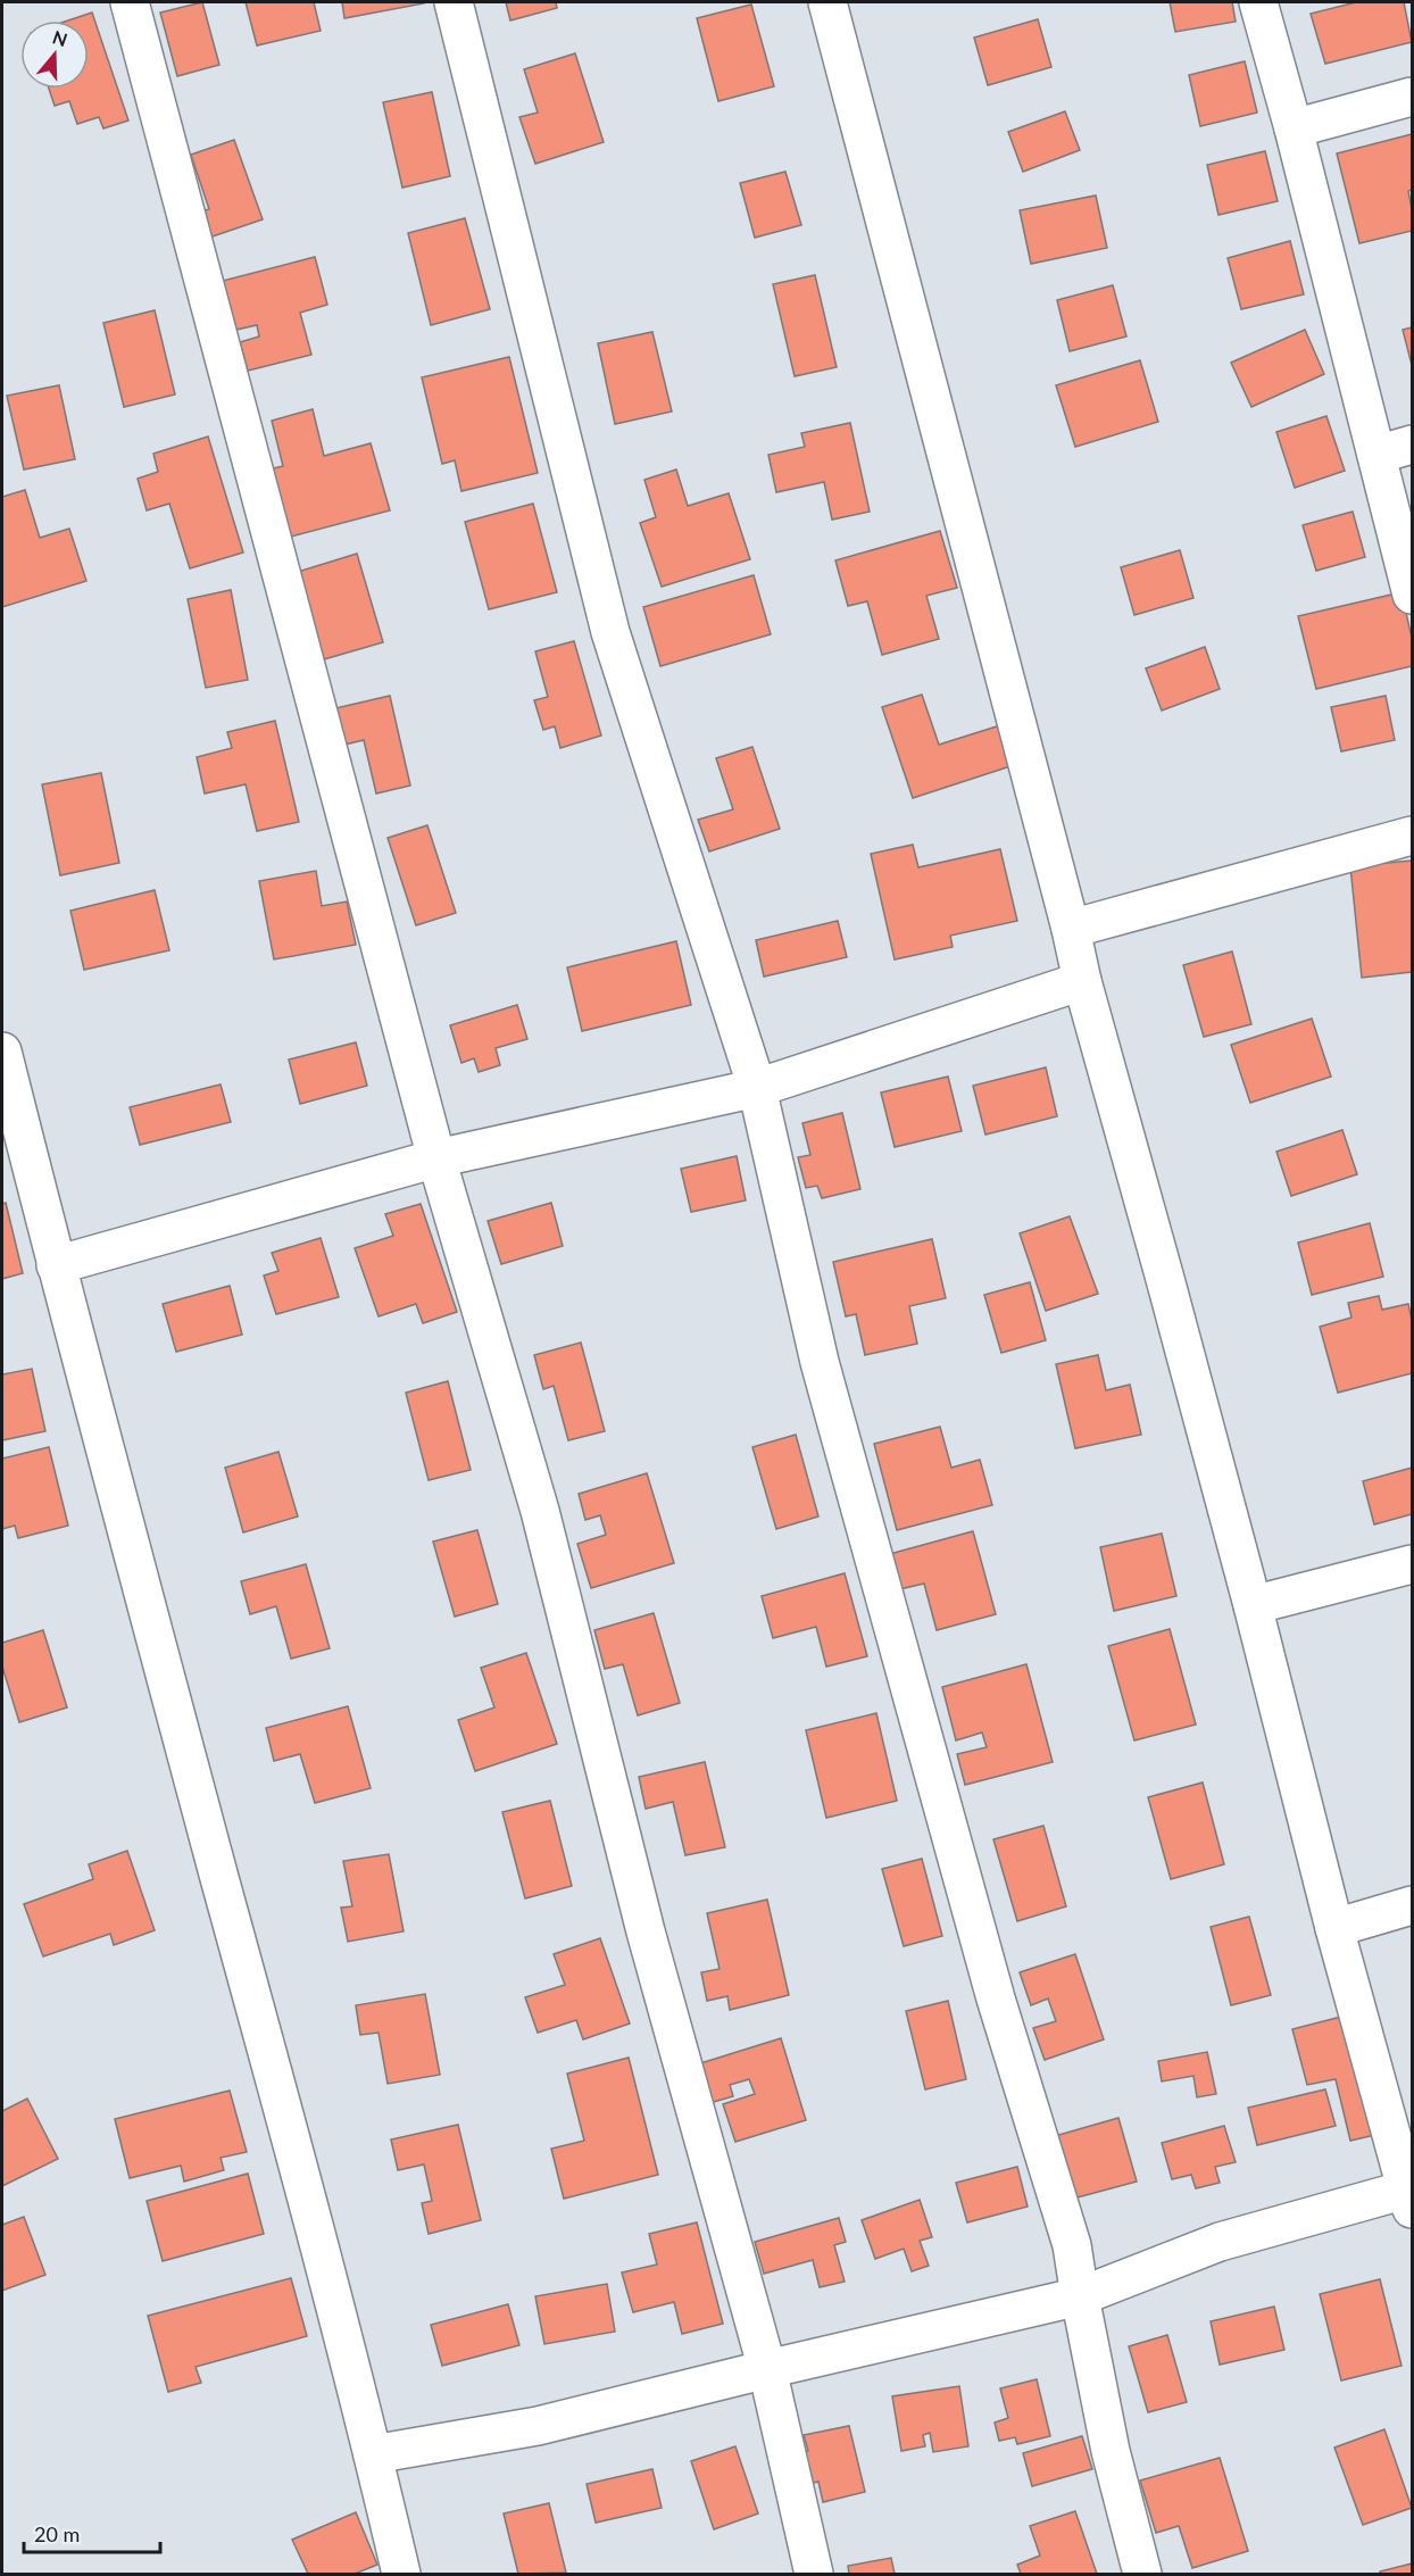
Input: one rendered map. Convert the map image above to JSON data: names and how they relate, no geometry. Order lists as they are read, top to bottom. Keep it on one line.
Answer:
{"scale_bar":"20 m","north":"top"}
